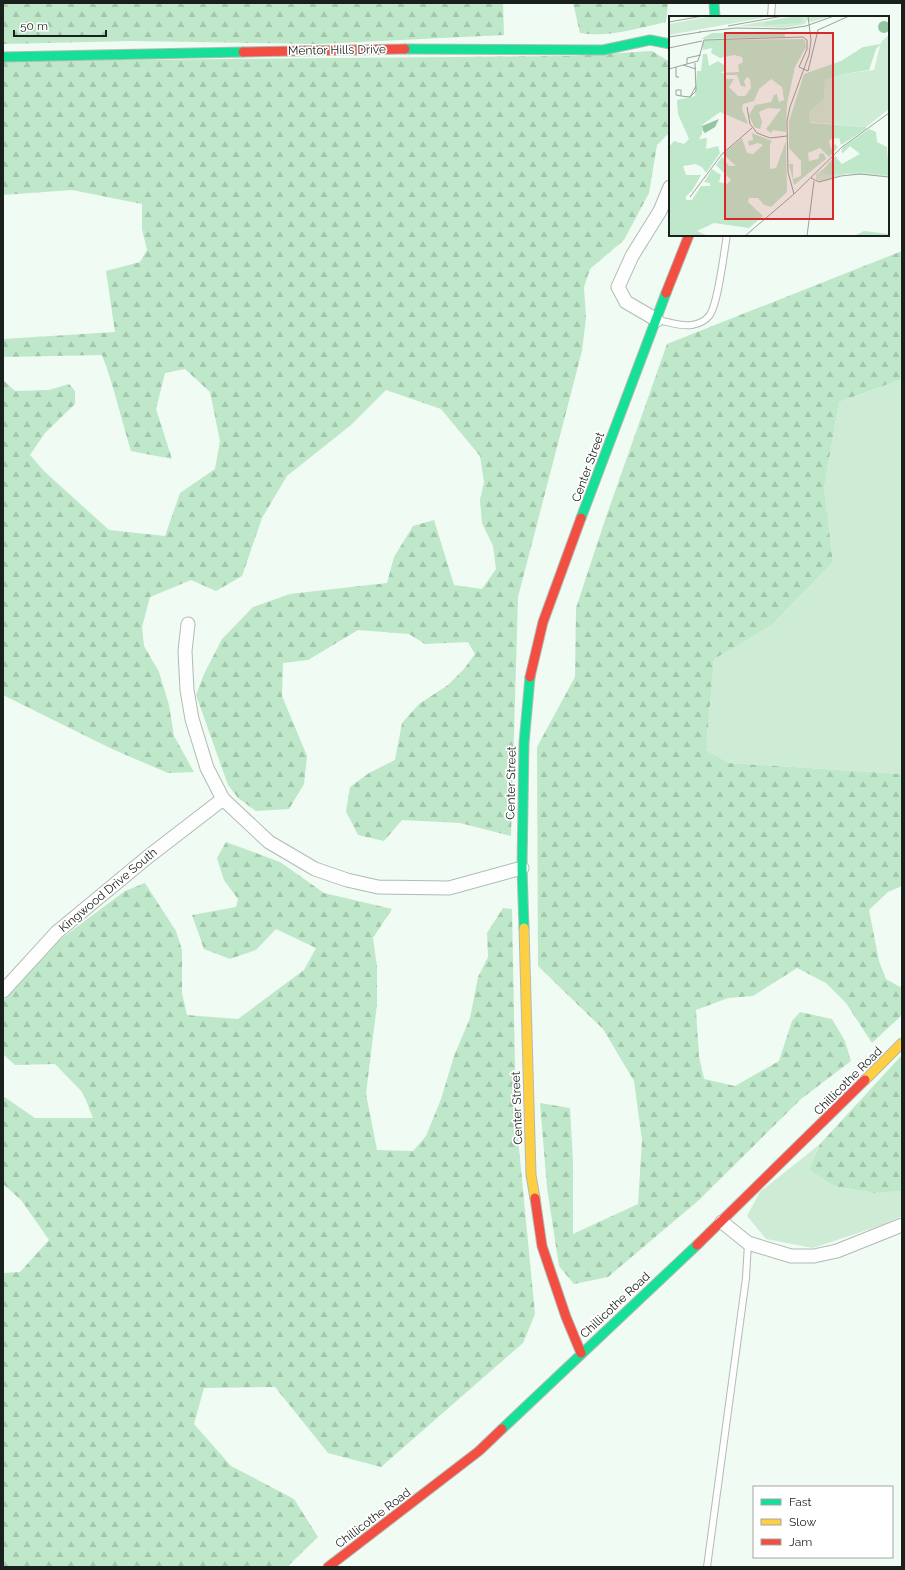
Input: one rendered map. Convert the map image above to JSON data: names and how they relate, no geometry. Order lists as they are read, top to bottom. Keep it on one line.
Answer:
{"streets":{"main road":["Mentor Hills Drive","Center Street","Chillicothe Road"],"street":["Kingwood Drive South"]},"crossings":[["Center Street","Chillicothe Road"]],"legend":["Fast","Slow","Jam"],"scale_bar":"50 m"}
